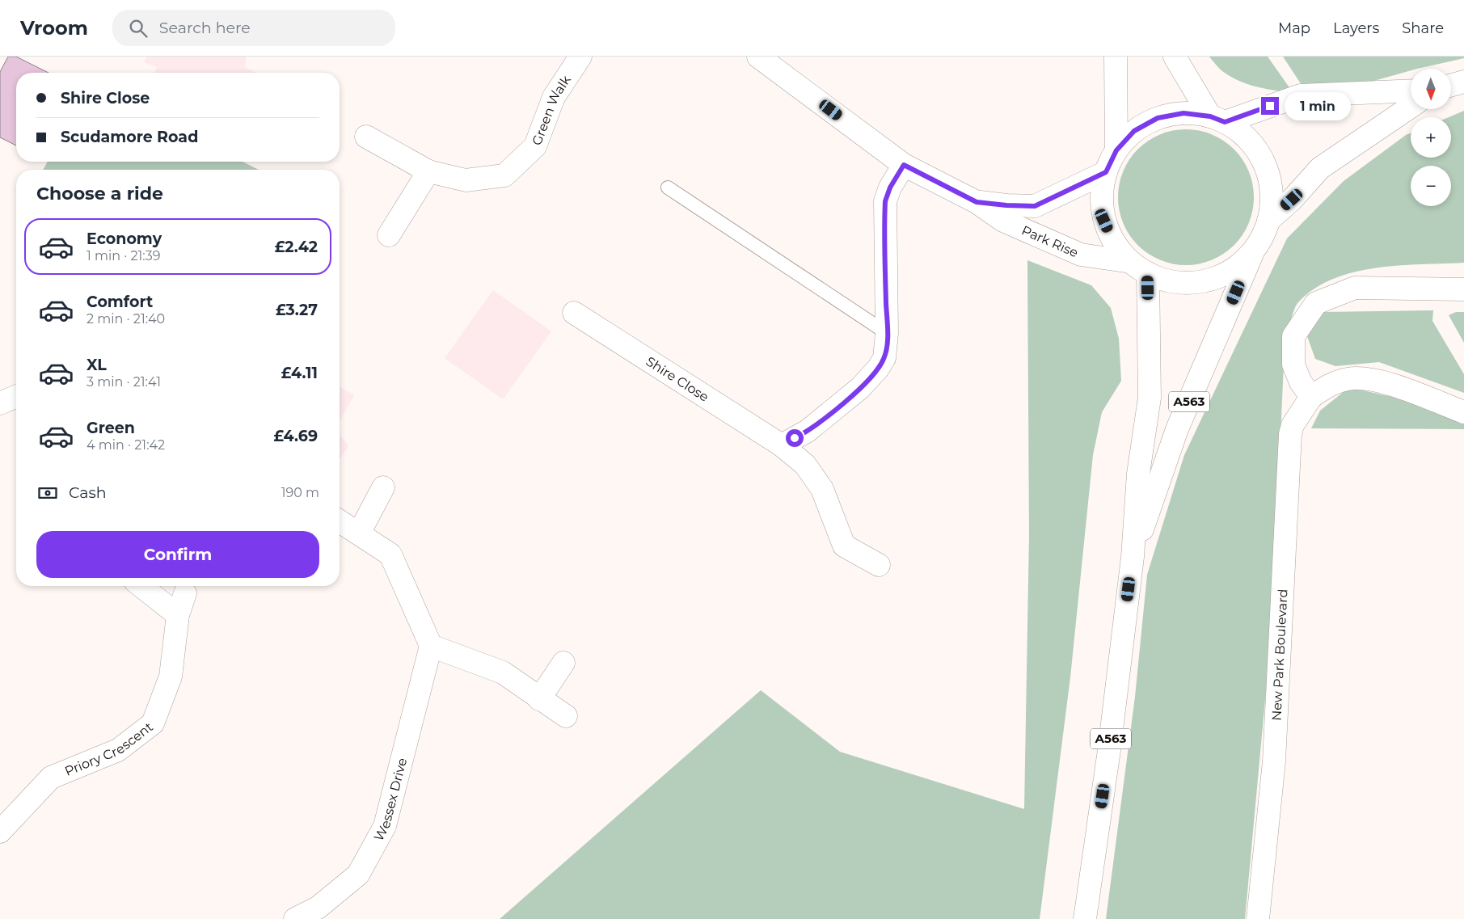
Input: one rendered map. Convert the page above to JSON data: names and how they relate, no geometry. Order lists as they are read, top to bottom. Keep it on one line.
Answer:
{"streets":{"main road":["Green Walk","Park Rise","Shire Close","A563","New Park Boulevard","Priory Crescent","Wessex Drive"]},"crossings":[["Park Rise","A563"]],"north":"bottom","page":{"header":"Vroom","search":"Search here","nav":["Map","Layers","Share"],"map_buttons":["+","−"],"banner":["Shire Close","Scudamore Road"],"bubble":"1 min","heading":"Choose a ride","list":[{"name":"Economy","note":"1 min · 21:39","value":"£2.42"},{"name":"Comfort","note":"2 min · 21:40","value":"£3.27"},{"name":"XL","note":"3 min · 21:41","value":"£4.11"},{"name":"Green","note":"4 min · 21:42","value":"£4.69"}],"pay":["Cash","190 m"],"buttons":"Confirm"}}
